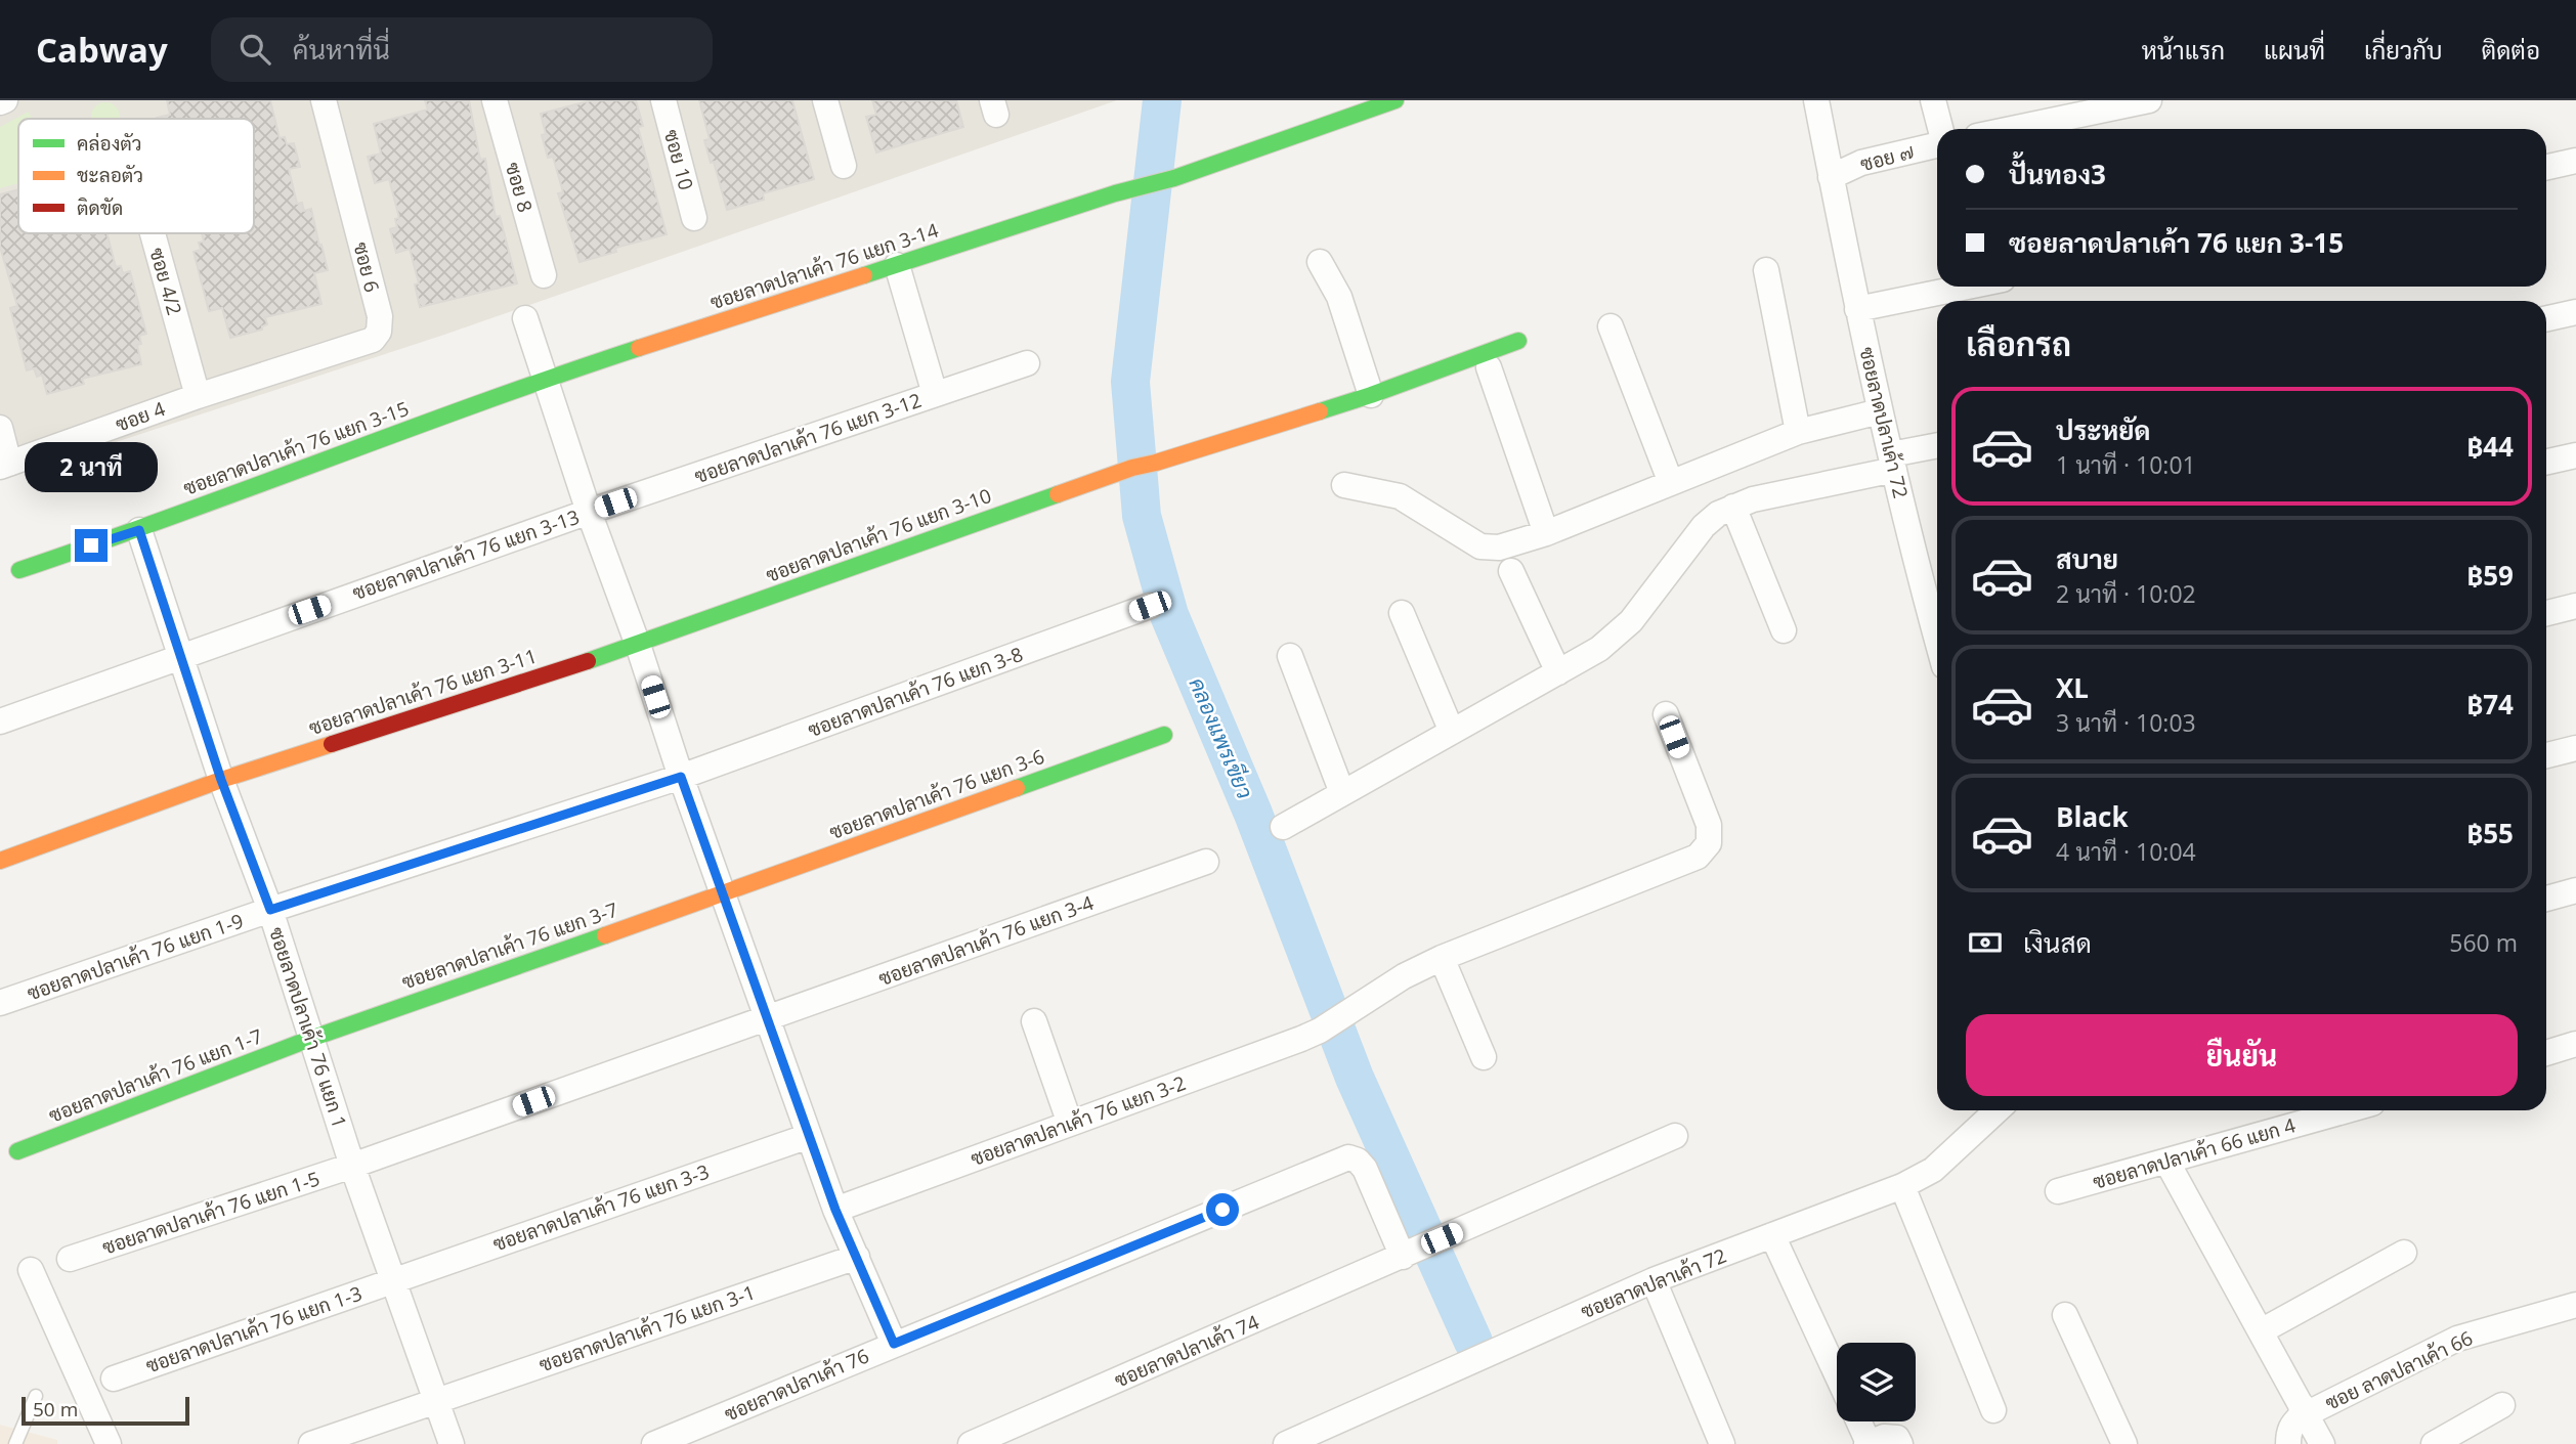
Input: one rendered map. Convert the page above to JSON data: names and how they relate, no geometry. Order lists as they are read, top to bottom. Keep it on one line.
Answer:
{"streets":{"street":["ซอย ๗","ซอย 10","ซอย 8","ซอยลาดปลาเค้า 76 แยก 3-14","ซอย 6","ซอย 4/2","ซอย 4","ซอยลาดปลาเค้า 72","ซอยลาดปลาเค้า 76 แยก 3-12","ซอยลาดปลาเค้า 76 แยก 3-15","ซอยลาดปลาเค้า 76 แยก 3-10","ซอยลาดปลาเค้า 76 แยก 3-13","ซอยลาดปลาเค้า 76 แยก 3-11","ซอยลาดปลาเค้า 76 แยก 3-8","ซอยลาดปลาเค้า 76 แยก 3-6","ซอยลาดปลาเค้า 76 แยก 3-4","ซอยลาดปลาเค้า 76 แยก 3-7","ซอยลาดปลาเค้า 76 แยก 1-9","ซอยลาดปลาเค้า 76 แยก 1","ซอยลาดปลาเค้า 76 แยก 1-7","ซอยลาดปลาเค้า 76 แยก 3-2","ซอยลาดปลาเค้า 66 แยก 4","ซอยลาดปลาเค้า 76 แยก 3-3","ซอยลาดปลาเค้า 76 แยก 1-5","ซอยลาดปลาเค้า 76 แยก 3-1","ซอยลาดปลาเค้า 76 แยก 1-3","ซอยลาดปลาเค้า 74","ซอย ลาดปลาเค้า 66","ซอยลาดปลาเค้า 76"]},"crossings":[["ซอย ๗","ซอยลาดปลาเค้า 72"],["ซอยลาดปลาเค้า 76 แยก 3-14","ซอยลาดปลาเค้า 76 แยก 3-15"],["ซอย 6","ซอย 4"],["ซอย 4/2","ซอย 4"],["ซอยลาดปลาเค้า 76 แยก 3-12","ซอยลาดปลาเค้า 76 แยก 3-13"],["ซอยลาดปลาเค้า 76 แยก 3-15","ซอยลาดปลาเค้า 76 แยก 1"],["ซอยลาดปลาเค้า 76 แยก 3-10","ซอยลาดปลาเค้า 76 แยก 3-11"],["ซอยลาดปลาเค้า 76 แยก 3-13","ซอยลาดปลาเค้า 76 แยก 1"],["ซอยลาดปลาเค้า 76 แยก 3-11","ซอยลาดปลาเค้า 76 แยก 1"],["ซอยลาดปลาเค้า 76 แยก 3-8","ซอยลาดปลาเค้า 76 แยก 1-9"],["ซอยลาดปลาเค้า 76 แยก 3-8","ซอยลาดปลาเค้า 76 แยก 1"],["ซอยลาดปลาเค้า 76 แยก 3-6","ซอยลาดปลาเค้า 76 แยก 3-7"],["ซอยลาดปลาเค้า 76 แยก 3-4","ซอยลาดปลาเค้า 76 แยก 1"],["ซอยลาดปลาเค้า 76 แยก 3-4","ซอยลาดปลาเค้า 76 แยก 1-5"],["ซอยลาดปลาเค้า 76 แยก 3-7","ซอยลาดปลาเค้า 76 แยก 1"],["ซอยลาดปลาเค้า 76 แยก 3-7","ซอยลาดปลาเค้า 76 แยก 1-7"],["ซอยลาดปลาเค้า 76 แยก 1-9","ซอยลาดปลาเค้า 76 แยก 1"],["ซอยลาดปลาเค้า 76 แยก 1","ซอยลาดปลาเค้า 76 แยก 1-7"],["ซอยลาดปลาเค้า 76 แยก 1","ซอยลาดปลาเค้า 76 แยก 3-3"],["ซอยลาดปลาเค้า 76 แยก 1","ซอยลาดปลาเค้า 76 แยก 1-5"],["ซอยลาดปลาเค้า 76 แยก 1","ซอยลาดปลาเค้า 76 แยก 3-1"],["ซอยลาดปลาเค้า 76 แยก 1","ซอยลาดปลาเค้า 76 แยก 1-3"],["ซอยลาดปลาเค้า 66 แยก 4","ซอย ลาดปลาเค้า 66"],["ซอยลาดปลาเค้า 76 แยก 3-3","ซอยลาดปลาเค้า 76 แยก 1-3"],["ซอยลาดปลาเค้า 74","ซอยลาดปลาเค้า 76"]],"water":["คลองแพรเขียว"],"legend":["คล่องตัว","ชะลอตัว","ติดขัด"],"scale_bar":"50 m","page":{"header":"Cabway","search":"ค้นหาที่นี่","nav":["หน้าแรก","แผนที่","เกี่ยวกับ","ติดต่อ"],"banner":["ปั้นทอง3","ซอยลาดปลาเค้า 76 แยก 3-15"],"heading":"เลือกรถ","list":[{"name":"ประหยัด","note":"1 นาที · 10:01","value":"฿44"},{"name":"สบาย","note":"2 นาที · 10:02","value":"฿59"},{"name":"XL","note":"3 นาที · 10:03","value":"฿74"},{"name":"Black","note":"4 นาที · 10:04","value":"฿55"}],"bubble":"2 นาที","pay":["เงินสด","560 m"],"buttons":"ยืนยัน","scale":"50 m"}}
